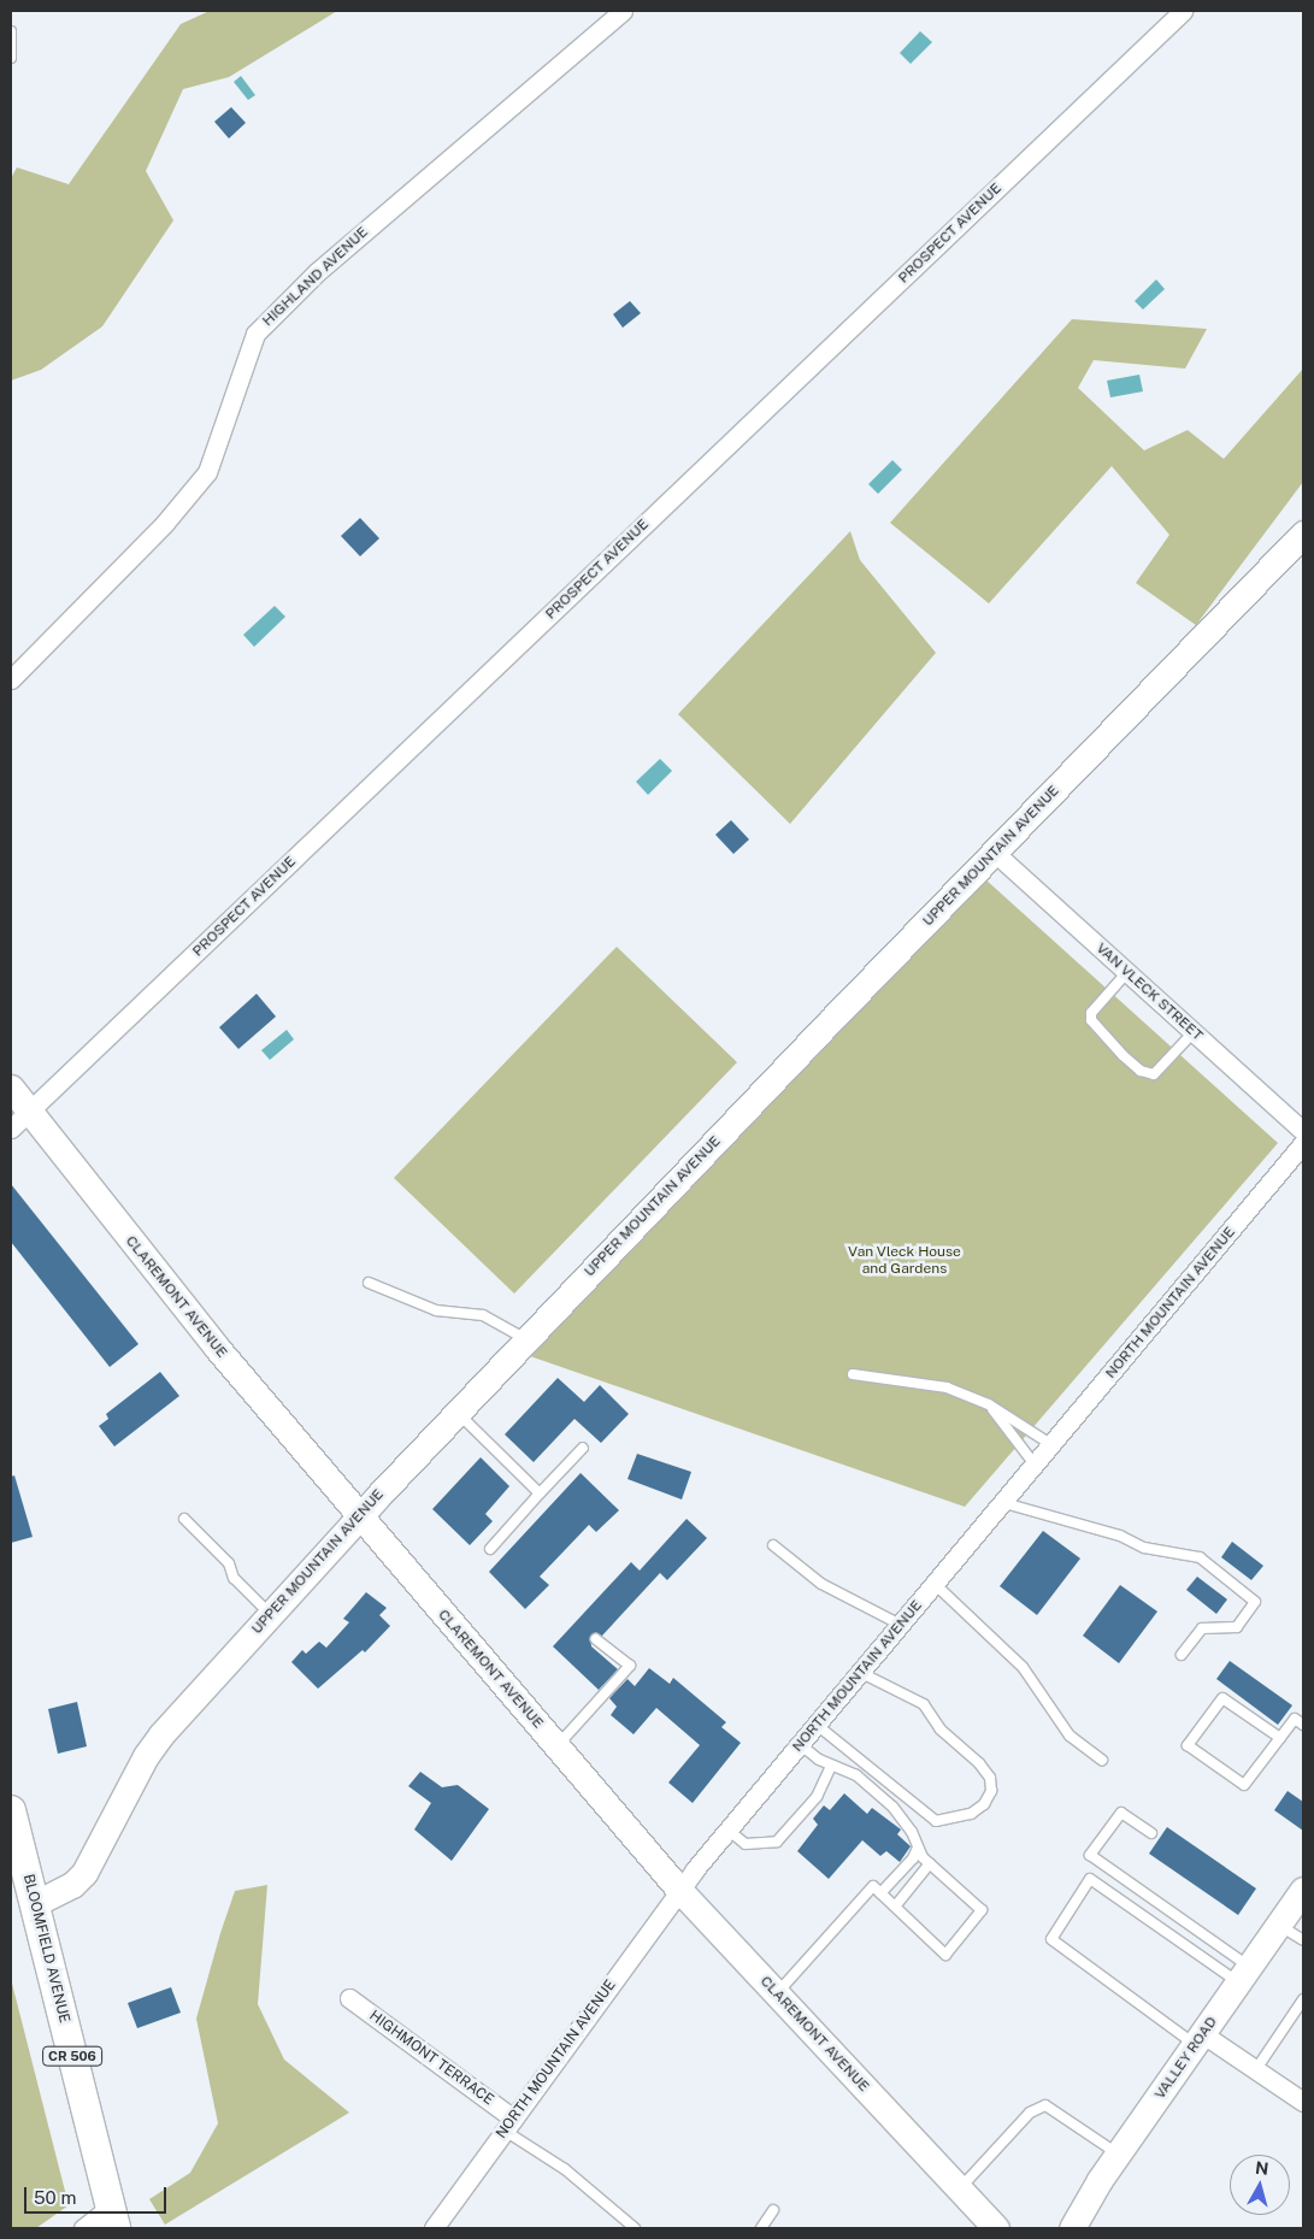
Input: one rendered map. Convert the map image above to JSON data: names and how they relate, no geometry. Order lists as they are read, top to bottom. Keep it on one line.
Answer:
{"streets":{"main road":["BLOOMFIELD AVENUE","CR 506"],"street":["PROSPECT AVENUE","HIGHLAND AVENUE","UPPER MOUNTAIN AVENUE","VAN VLECK STREET","CLAREMONT AVENUE","NORTH MOUNTAIN AVENUE","HIGHMONT TERRACE","VALLEY ROAD"]},"crossings":[["PROSPECT AVENUE","CLAREMONT AVENUE"],["UPPER MOUNTAIN AVENUE","VAN VLECK STREET"],["UPPER MOUNTAIN AVENUE","CLAREMONT AVENUE"],["UPPER MOUNTAIN AVENUE","BLOOMFIELD AVENUE"],["CLAREMONT AVENUE","NORTH MOUNTAIN AVENUE"],["NORTH MOUNTAIN AVENUE","HIGHMONT TERRACE"]],"parks":["Van Vleck House and Gardens"],"scale_bar":"50 m","north":"top"}
